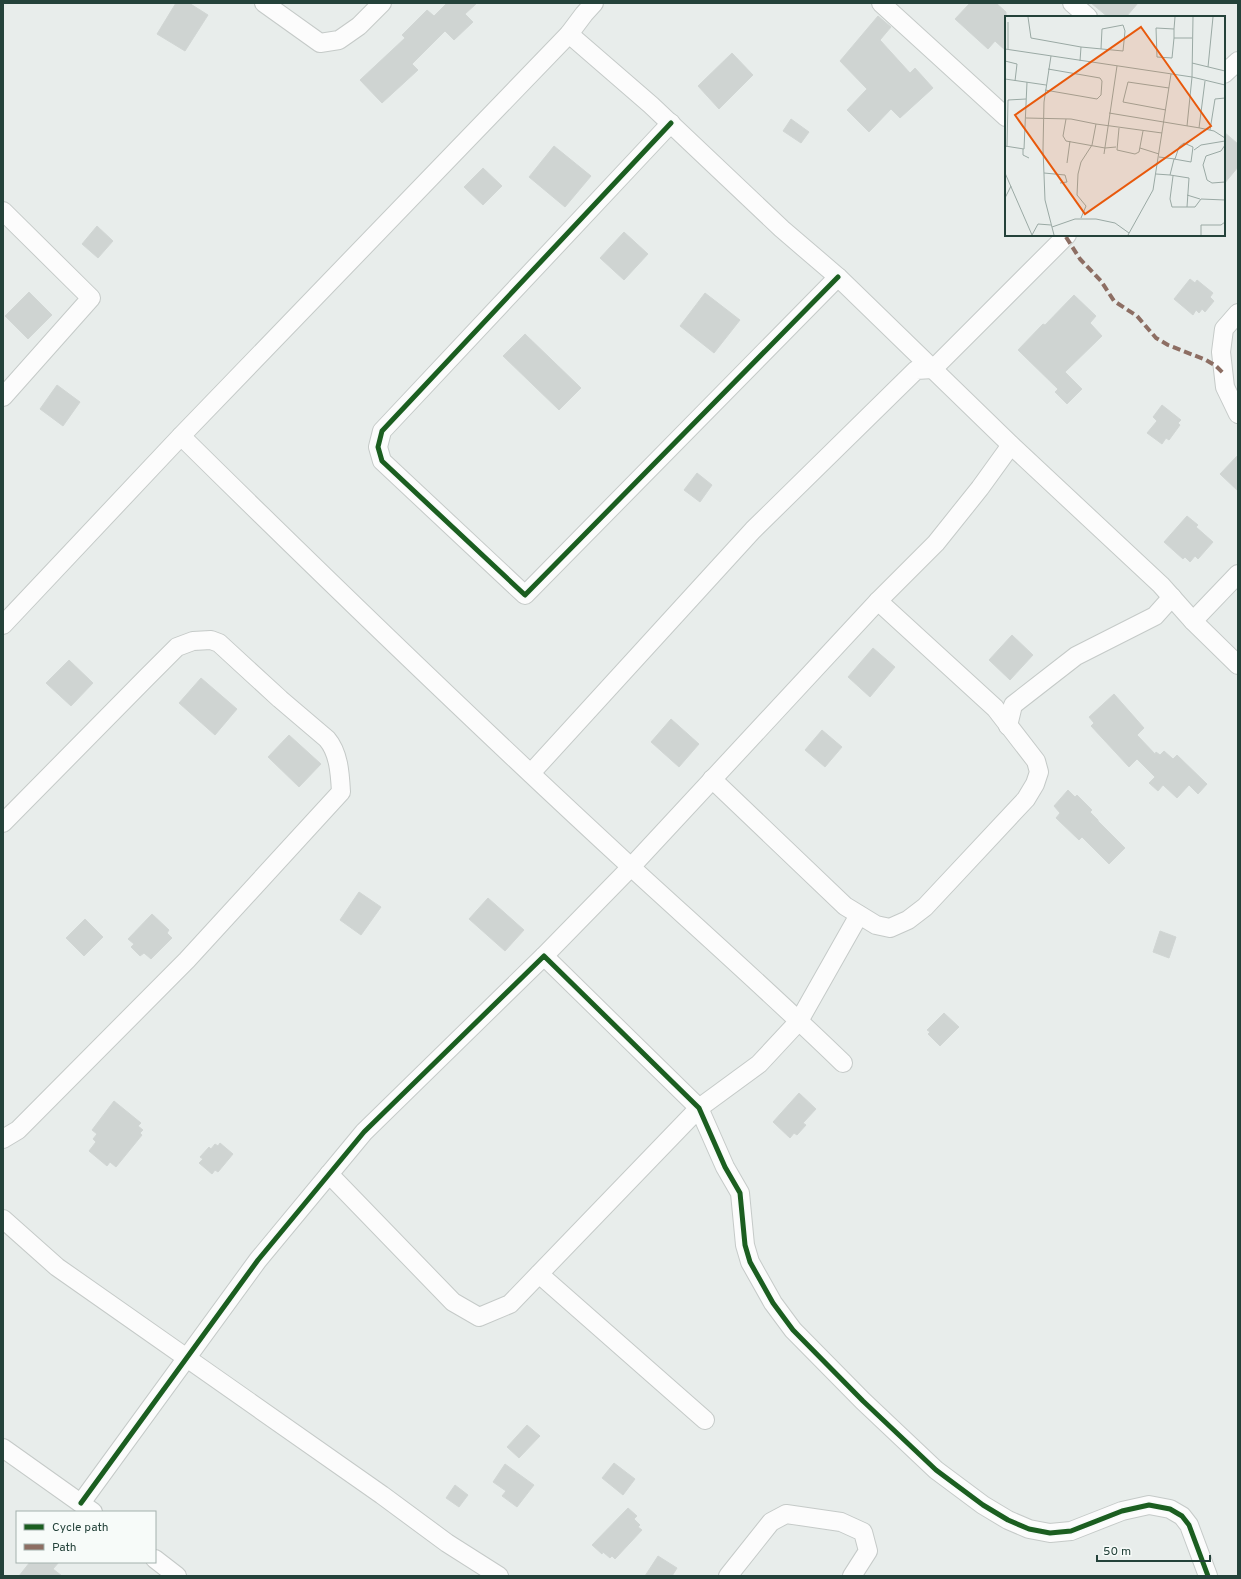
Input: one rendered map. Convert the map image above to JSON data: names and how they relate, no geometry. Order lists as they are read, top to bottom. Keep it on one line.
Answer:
{"legend":["Cycle path","Path"],"scale_bar":"50 m"}
